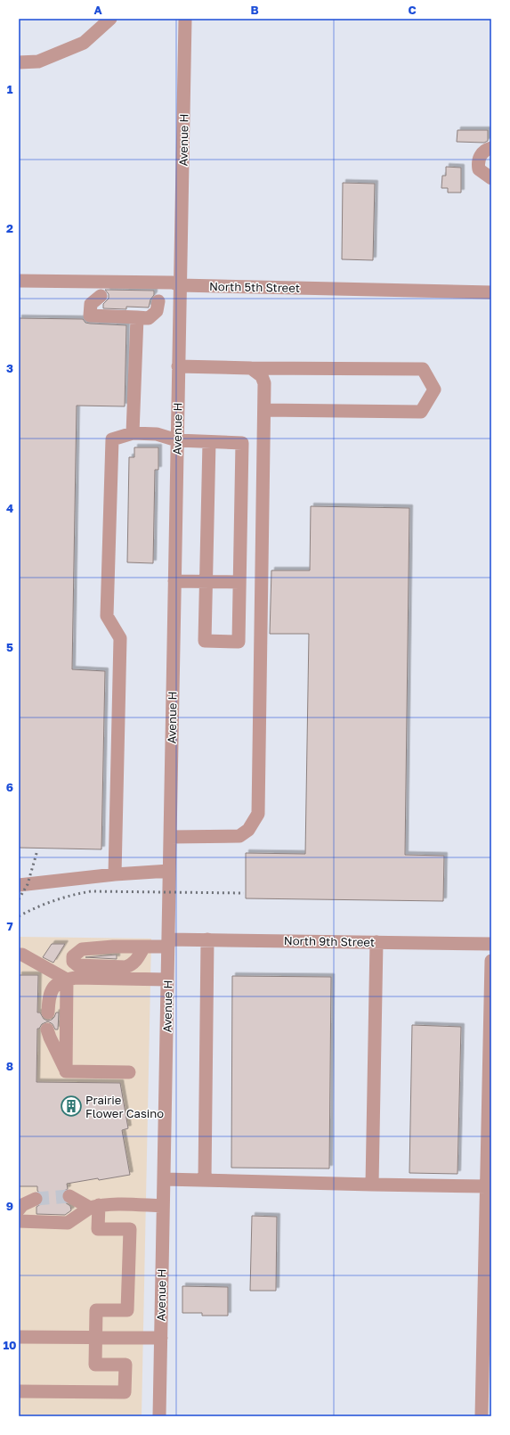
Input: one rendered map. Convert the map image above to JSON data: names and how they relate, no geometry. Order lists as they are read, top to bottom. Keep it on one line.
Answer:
{"streets":{"street":["Avenue H","North 5th Street","North 9th Street"]},"crossings":[["Avenue H","North 5th Street"],["Avenue H","North 9th Street"]],"places":{"building":["Prairie Flower Casino"]},"grid":{"columns":["A","B","C"],"rows":["1","2","3","4","5","6","7","8","9","10"]}}
